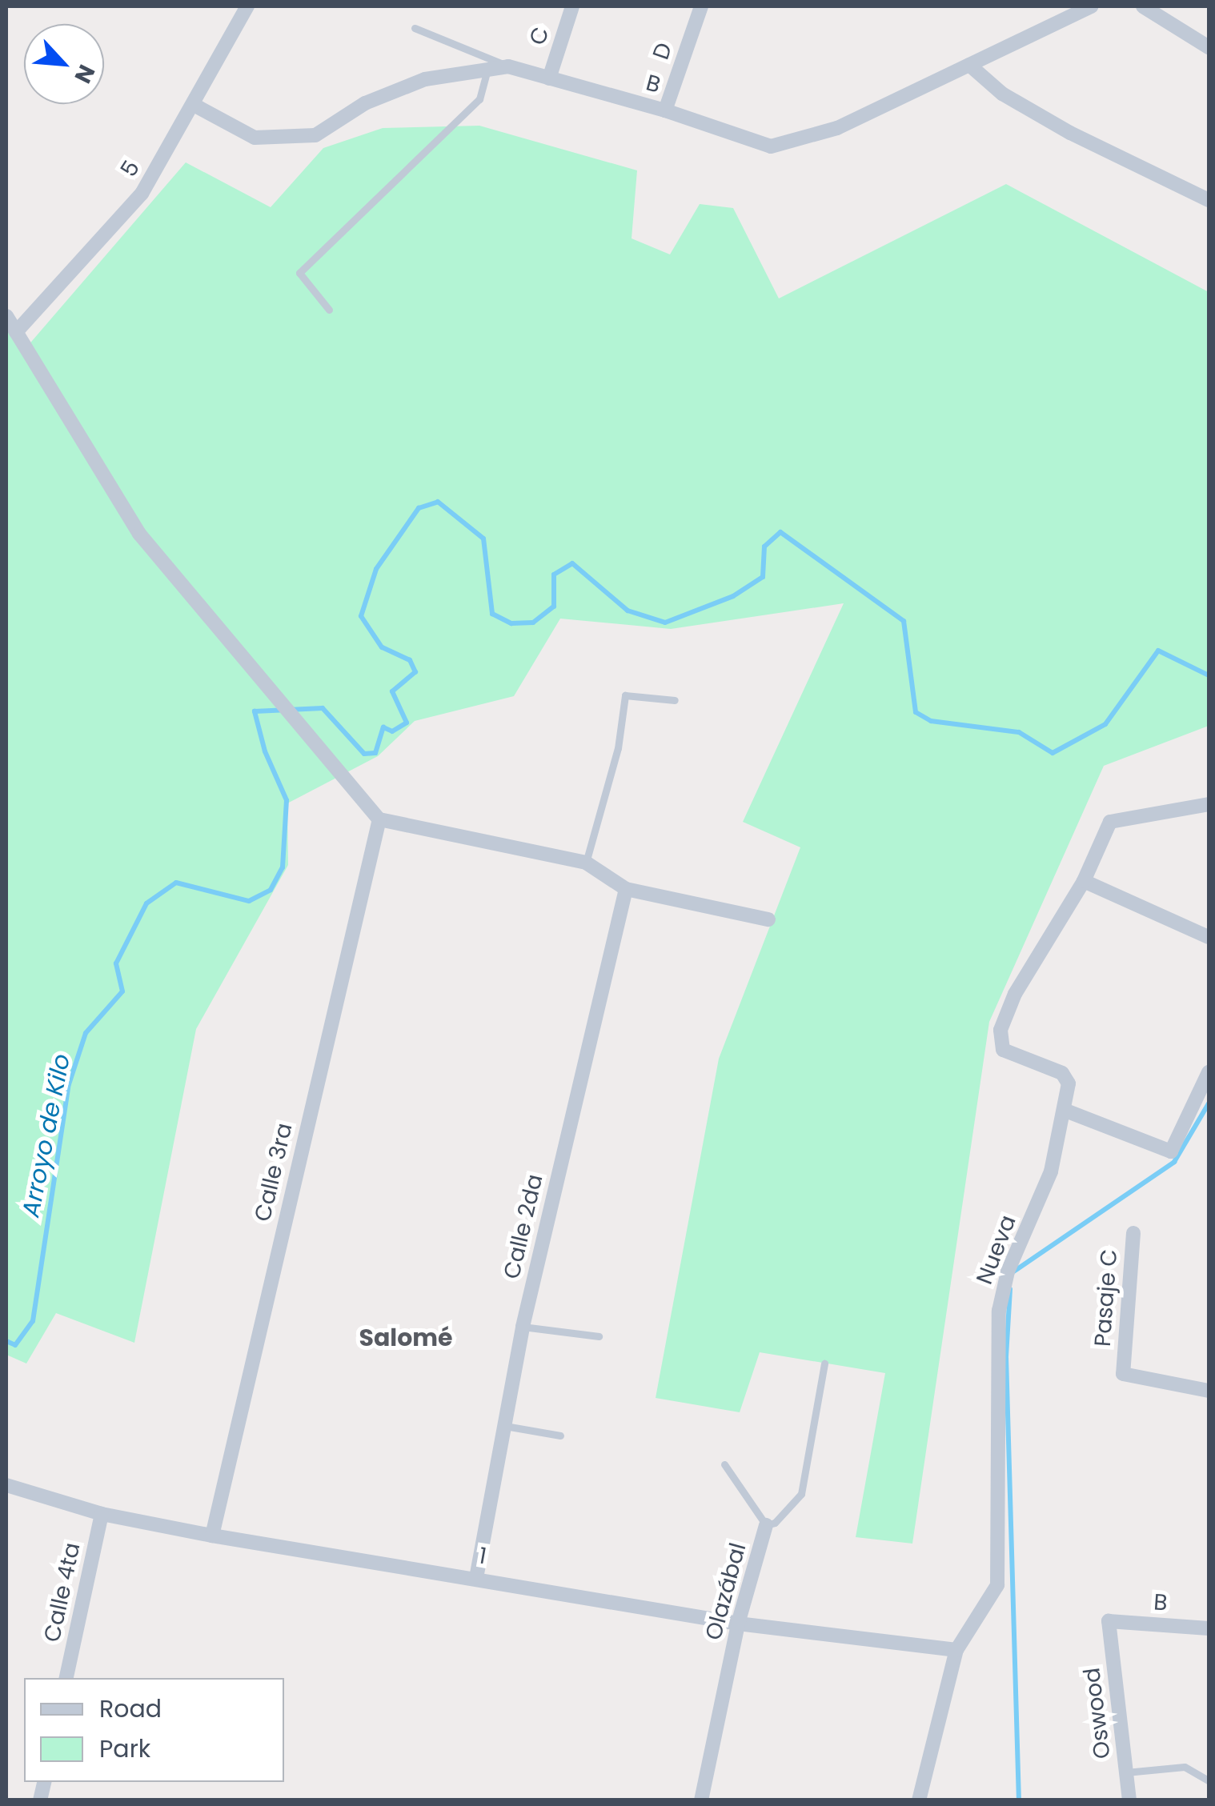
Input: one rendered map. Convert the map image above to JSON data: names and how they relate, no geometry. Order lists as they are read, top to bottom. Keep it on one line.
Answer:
{"streets":{"street":["C","D","B","5","Calle 3ra","Calle 2da","Nueva","Pasaje C","1","Olazábal","Calle 4ta","Oswood"]},"crossings":[["C","B"],["D","B"],["B","5"],["B","Oswood"],["Calle 3ra","1"],["Calle 2da","1"],["Nueva","1"],["1","Olazábal"],["1","Calle 4ta"]],"districts":["Salomé"],"water":["Arroyo de Kilo"],"legend":["Road","Park"],"north":"bottom right"}
